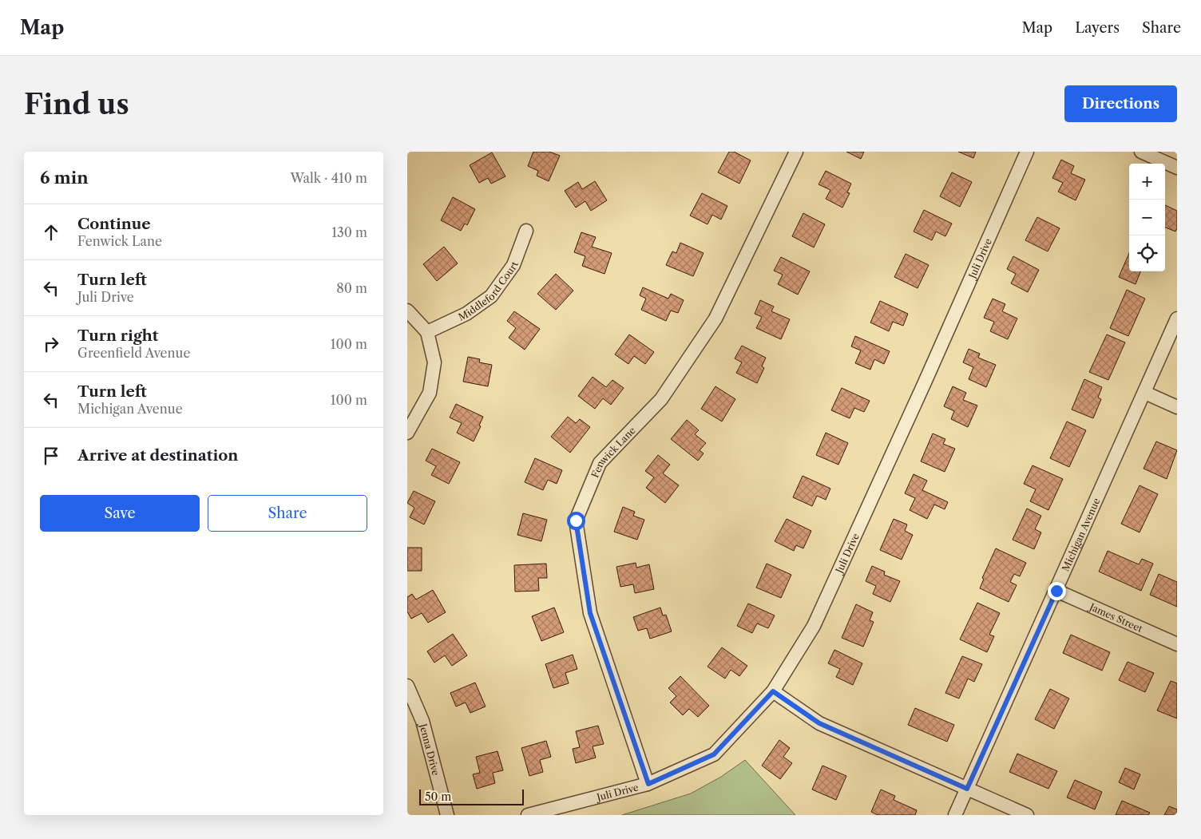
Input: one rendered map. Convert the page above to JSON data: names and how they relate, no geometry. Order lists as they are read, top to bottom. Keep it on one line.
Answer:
{"streets":{"street":["Juli Drive","Middleford Court","Fenwick Lane","Michigan Avenue","James Street","Jenna Drive"]},"crossings":[["Juli Drive","Fenwick Lane"],["Michigan Avenue","James Street"]],"scale_bar":"50 m","page":{"header":"Map","nav":["Map","Layers","Share"],"buttons":["Directions",["Save","Share"]],"title":"Find us","heading":["6 min","Walk · 410 m"],"map_buttons":["+","−"],"list":[["Continue","Fenwick Lane","130 m"],["Turn left","Juli Drive","80 m"],["Turn right","Greenfield Avenue","100 m"],["Turn left","Michigan Avenue","100 m"],"Arrive at destination"],"scale":"50 m"}}
